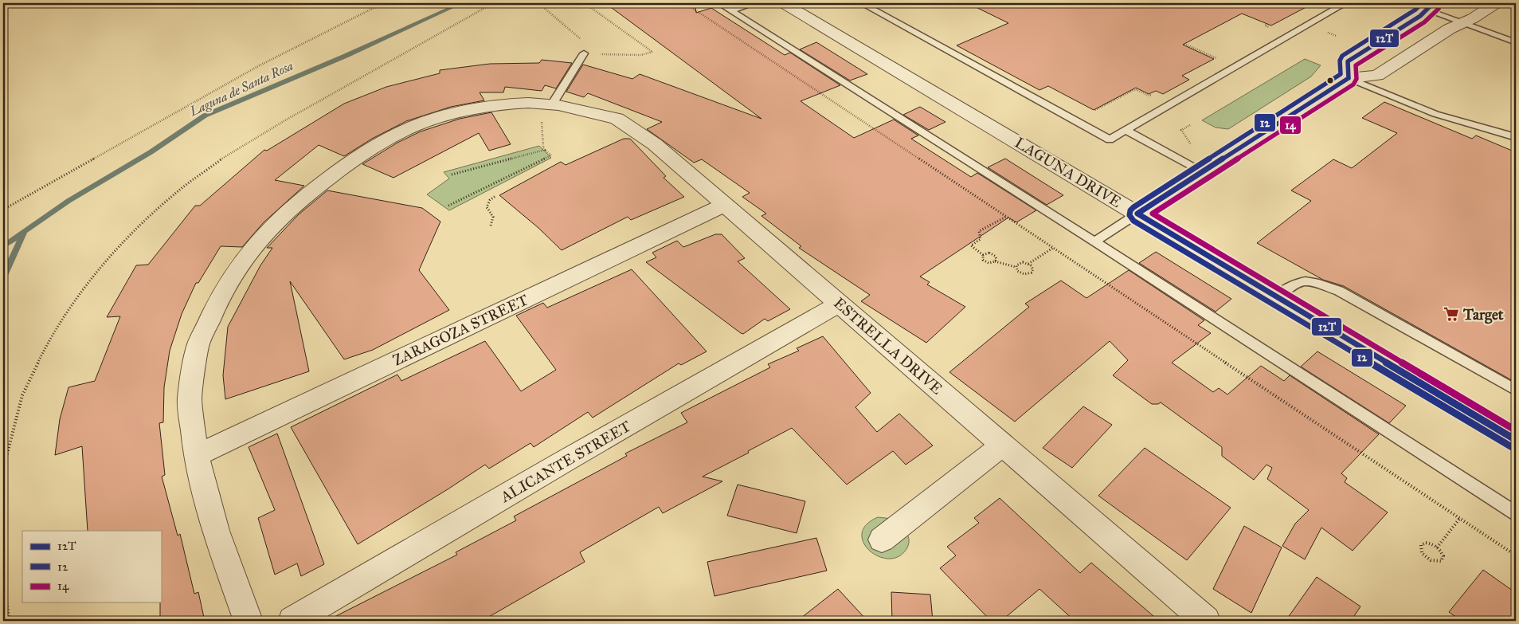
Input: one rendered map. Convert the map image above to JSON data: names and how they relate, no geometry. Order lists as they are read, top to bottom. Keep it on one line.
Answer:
{"streets":{"street":["LAGUNA DRIVE","ZARAGOZA STREET","ESTRELLA DRIVE","ALICANTE STREET"]},"crossings":[["ZARAGOZA STREET","ESTRELLA DRIVE"],["ESTRELLA DRIVE","ALICANTE STREET"]],"water":["Laguna de Santa Rosa"],"places":{"supermarket":["Target"]},"lines":["transit line 12T","transit line 12","transit line 14"],"legend":["12T","12","14"]}
